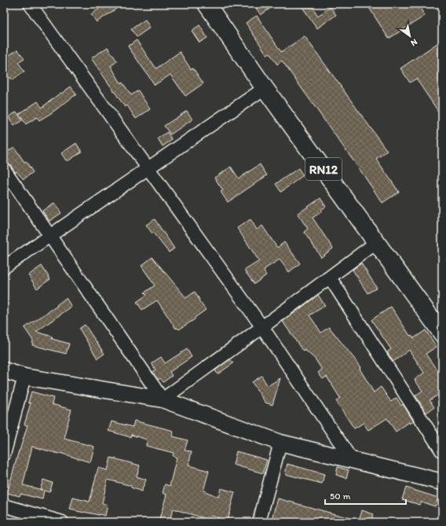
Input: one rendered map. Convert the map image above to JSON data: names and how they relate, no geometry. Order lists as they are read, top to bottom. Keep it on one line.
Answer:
{"streets":{"main road":["RN12"]},"scale_bar":"50 m","north":"bottom right"}
